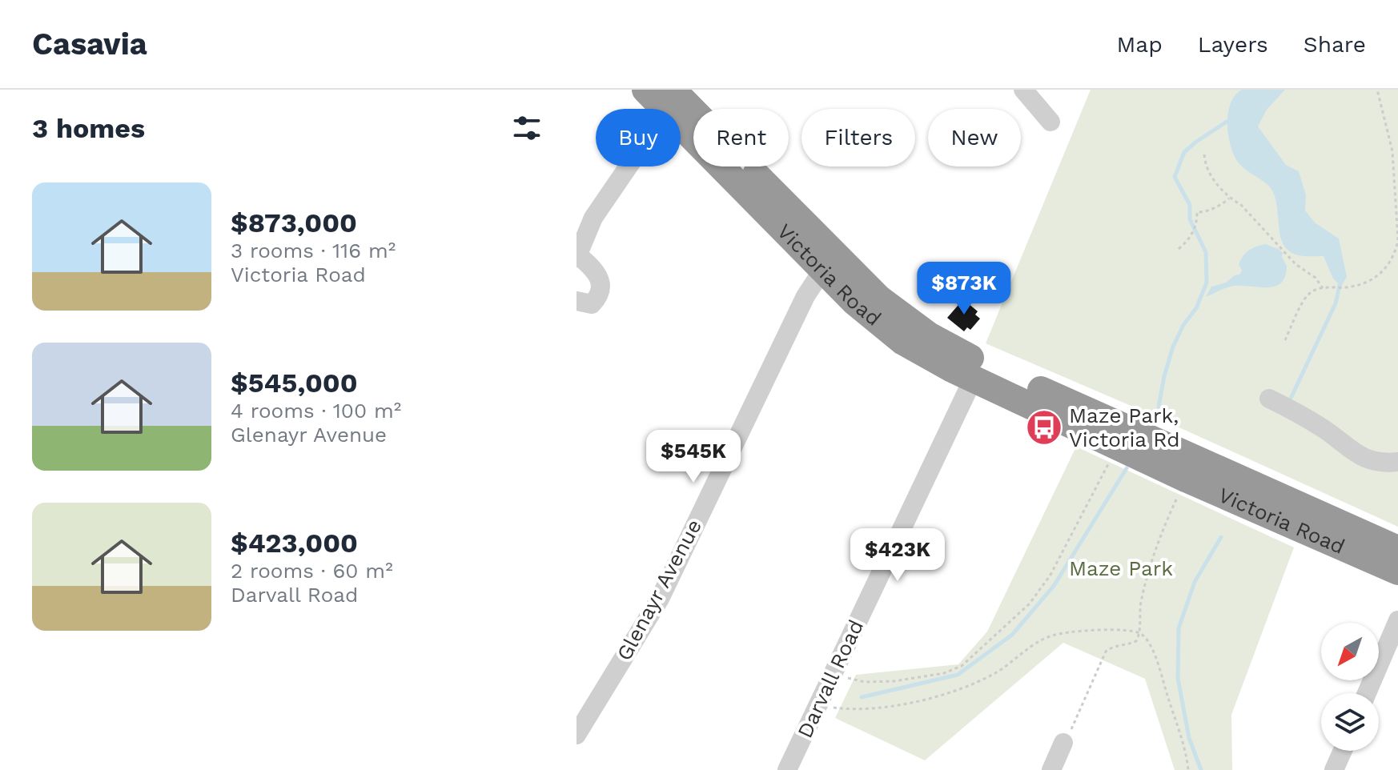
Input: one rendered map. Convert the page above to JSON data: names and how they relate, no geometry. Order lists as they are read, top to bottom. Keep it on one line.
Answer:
{"streets":{"highway":["Victoria Road"],"street":["Glenayr Avenue","Darvall Road"]},"crossings":[["Victoria Road","Glenayr Avenue"],["Victoria Road","Darvall Road"]],"parks":["Maze Park"],"places":{"bus stop":["Maze Park, Victoria Rd"]},"north":"bottom left","page":{"header":"Casavia","nav":["Map","Layers","Share"],"heading":"3 homes","chip":["Buy","Rent","Filters","New"],"list":[{"name":"$873,000","note":"3 rooms · 116 m² · Victoria Road"},{"name":"$545,000","note":"4 rooms · 100 m² · Glenayr Avenue"},{"name":"$423,000","note":"2 rooms · 60 m² · Darvall Road"}],"price":["$873K","$545K","$423K"]}}
